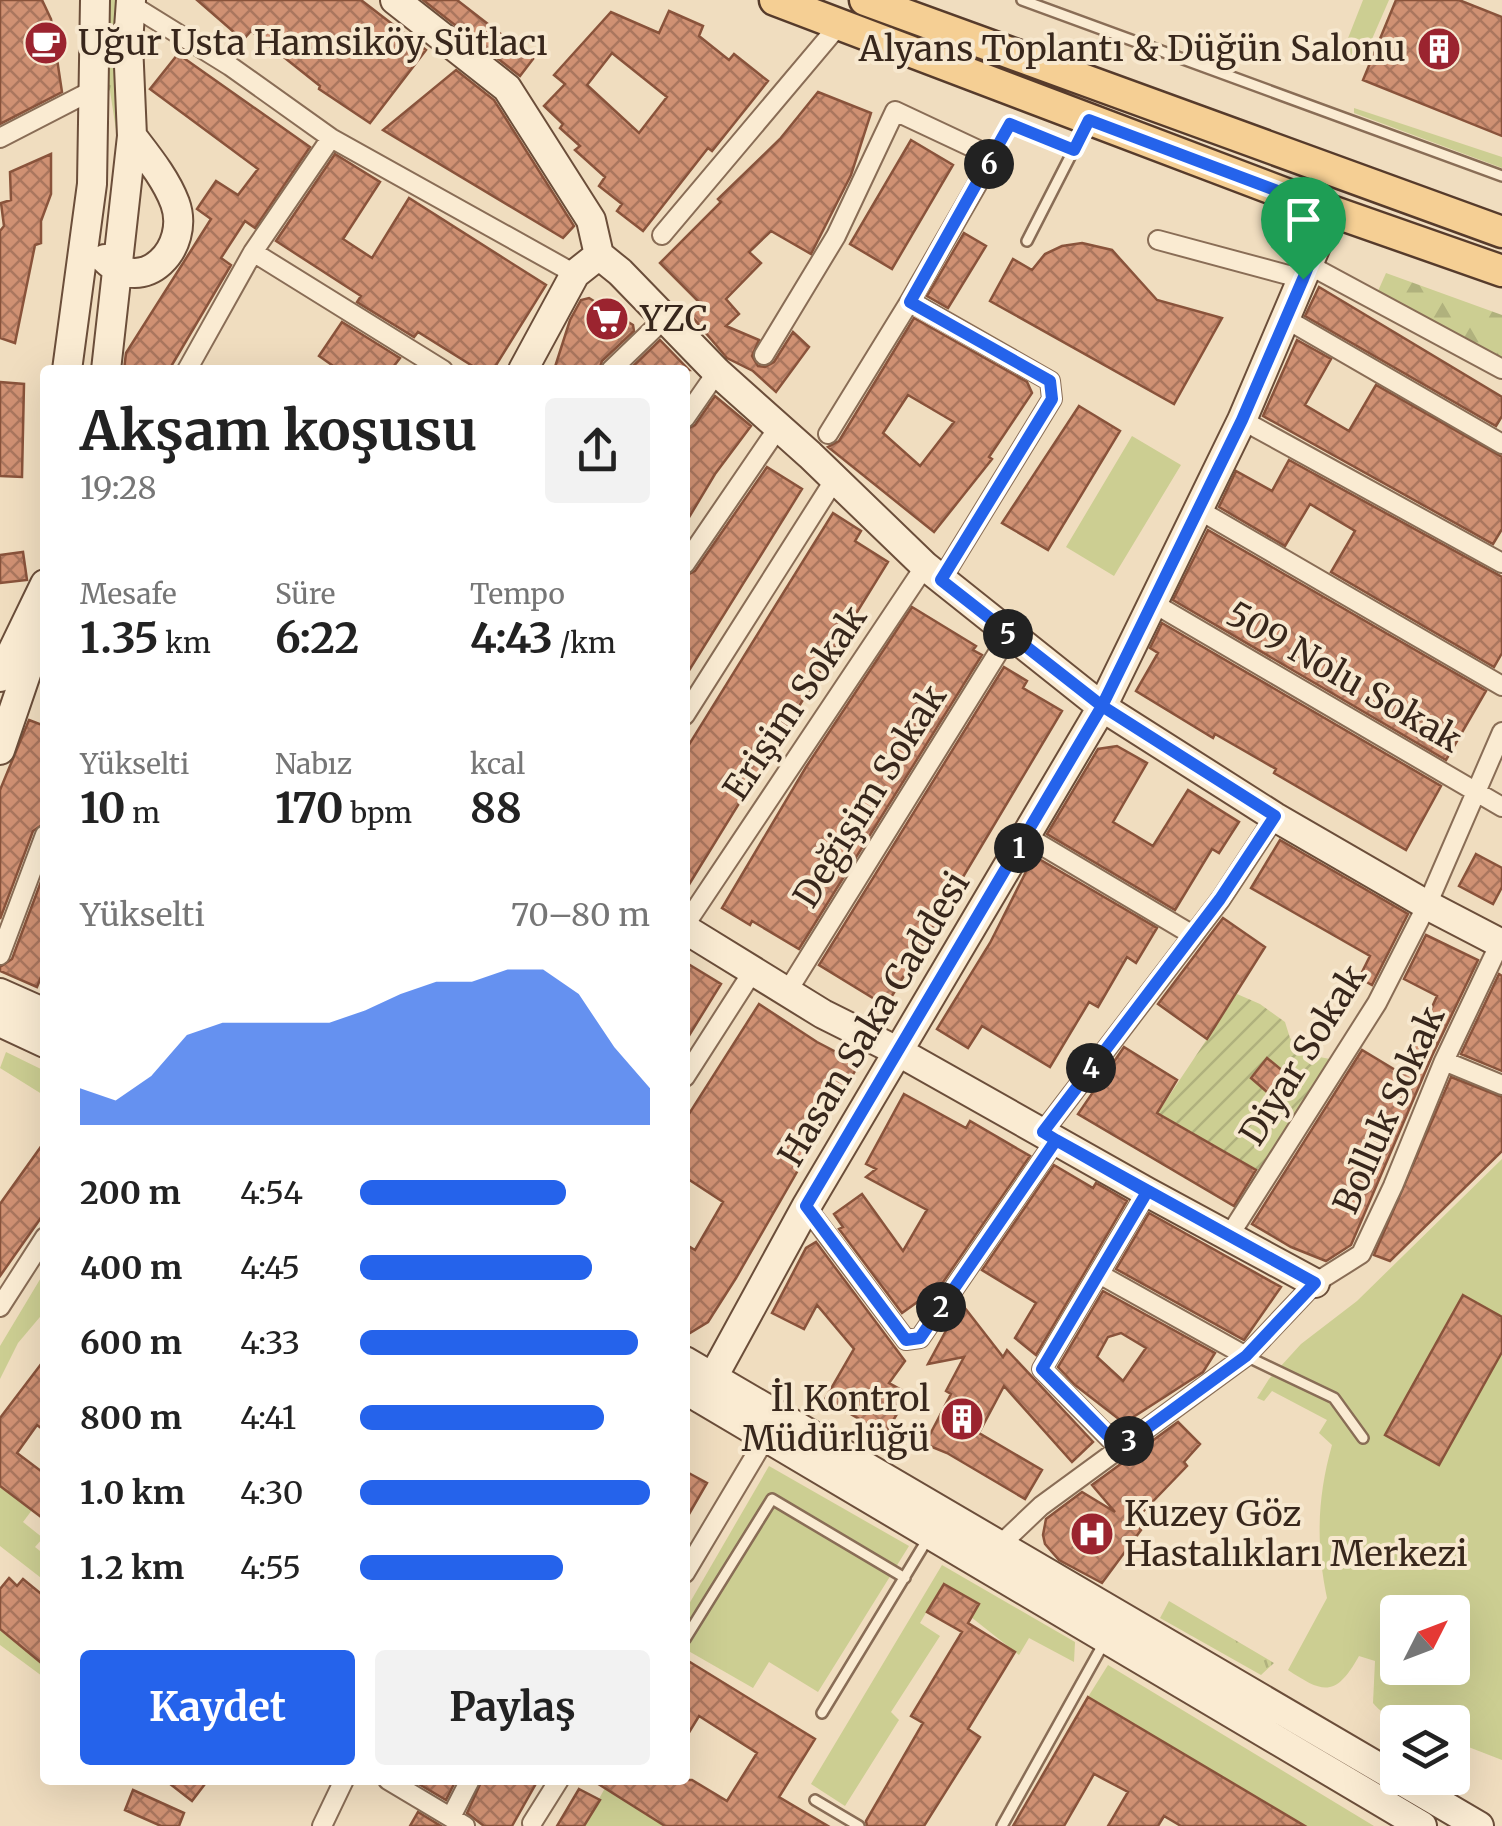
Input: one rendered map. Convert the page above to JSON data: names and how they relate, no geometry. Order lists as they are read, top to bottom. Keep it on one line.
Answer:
{"streets":{"street":["509 Nolu Sokak","Erişim Sokak","Değişim Sokak","Hasan Saka Caddesi","Diyar Sokak","Bolluk Sokak"]},"crossings":[["509 Nolu Sokak","Hasan Saka Caddesi"],["509 Nolu Sokak","Diyar Sokak"]],"places":{"cafe":["Uğur Usta Hamsiköy Sütlacı"],"building":["Alyans Toplantı & Düğün Salonu","İl Kontrol Müdürlüğü"],"supermarket":["YZC"],"hospital":["Kuzey Göz Hastalıkları Merkezi"]},"north":"top right","page":{"pins":["6","5","1","4","2","3"],"heading":["Akşam koşusu","19:28"],"stats":[["Mesafe","1.35 km"],["Süre","6:22"],["Tempo","4:43 /km"],["Yükselti","10 m"],["Nabız","170 bpm"],["kcal","88"]],"chart":["Yükselti","70–80 m"],"list":[{"name":"200 m","note":"4:54"},{"name":"400 m","note":"4:45"},{"name":"600 m","note":"4:33"},{"name":"800 m","note":"4:41"},{"name":"1.0 km","note":"4:30"},{"name":"1.2 km","note":"4:55"}],"buttons":["Kaydet","Paylaş"]}}
